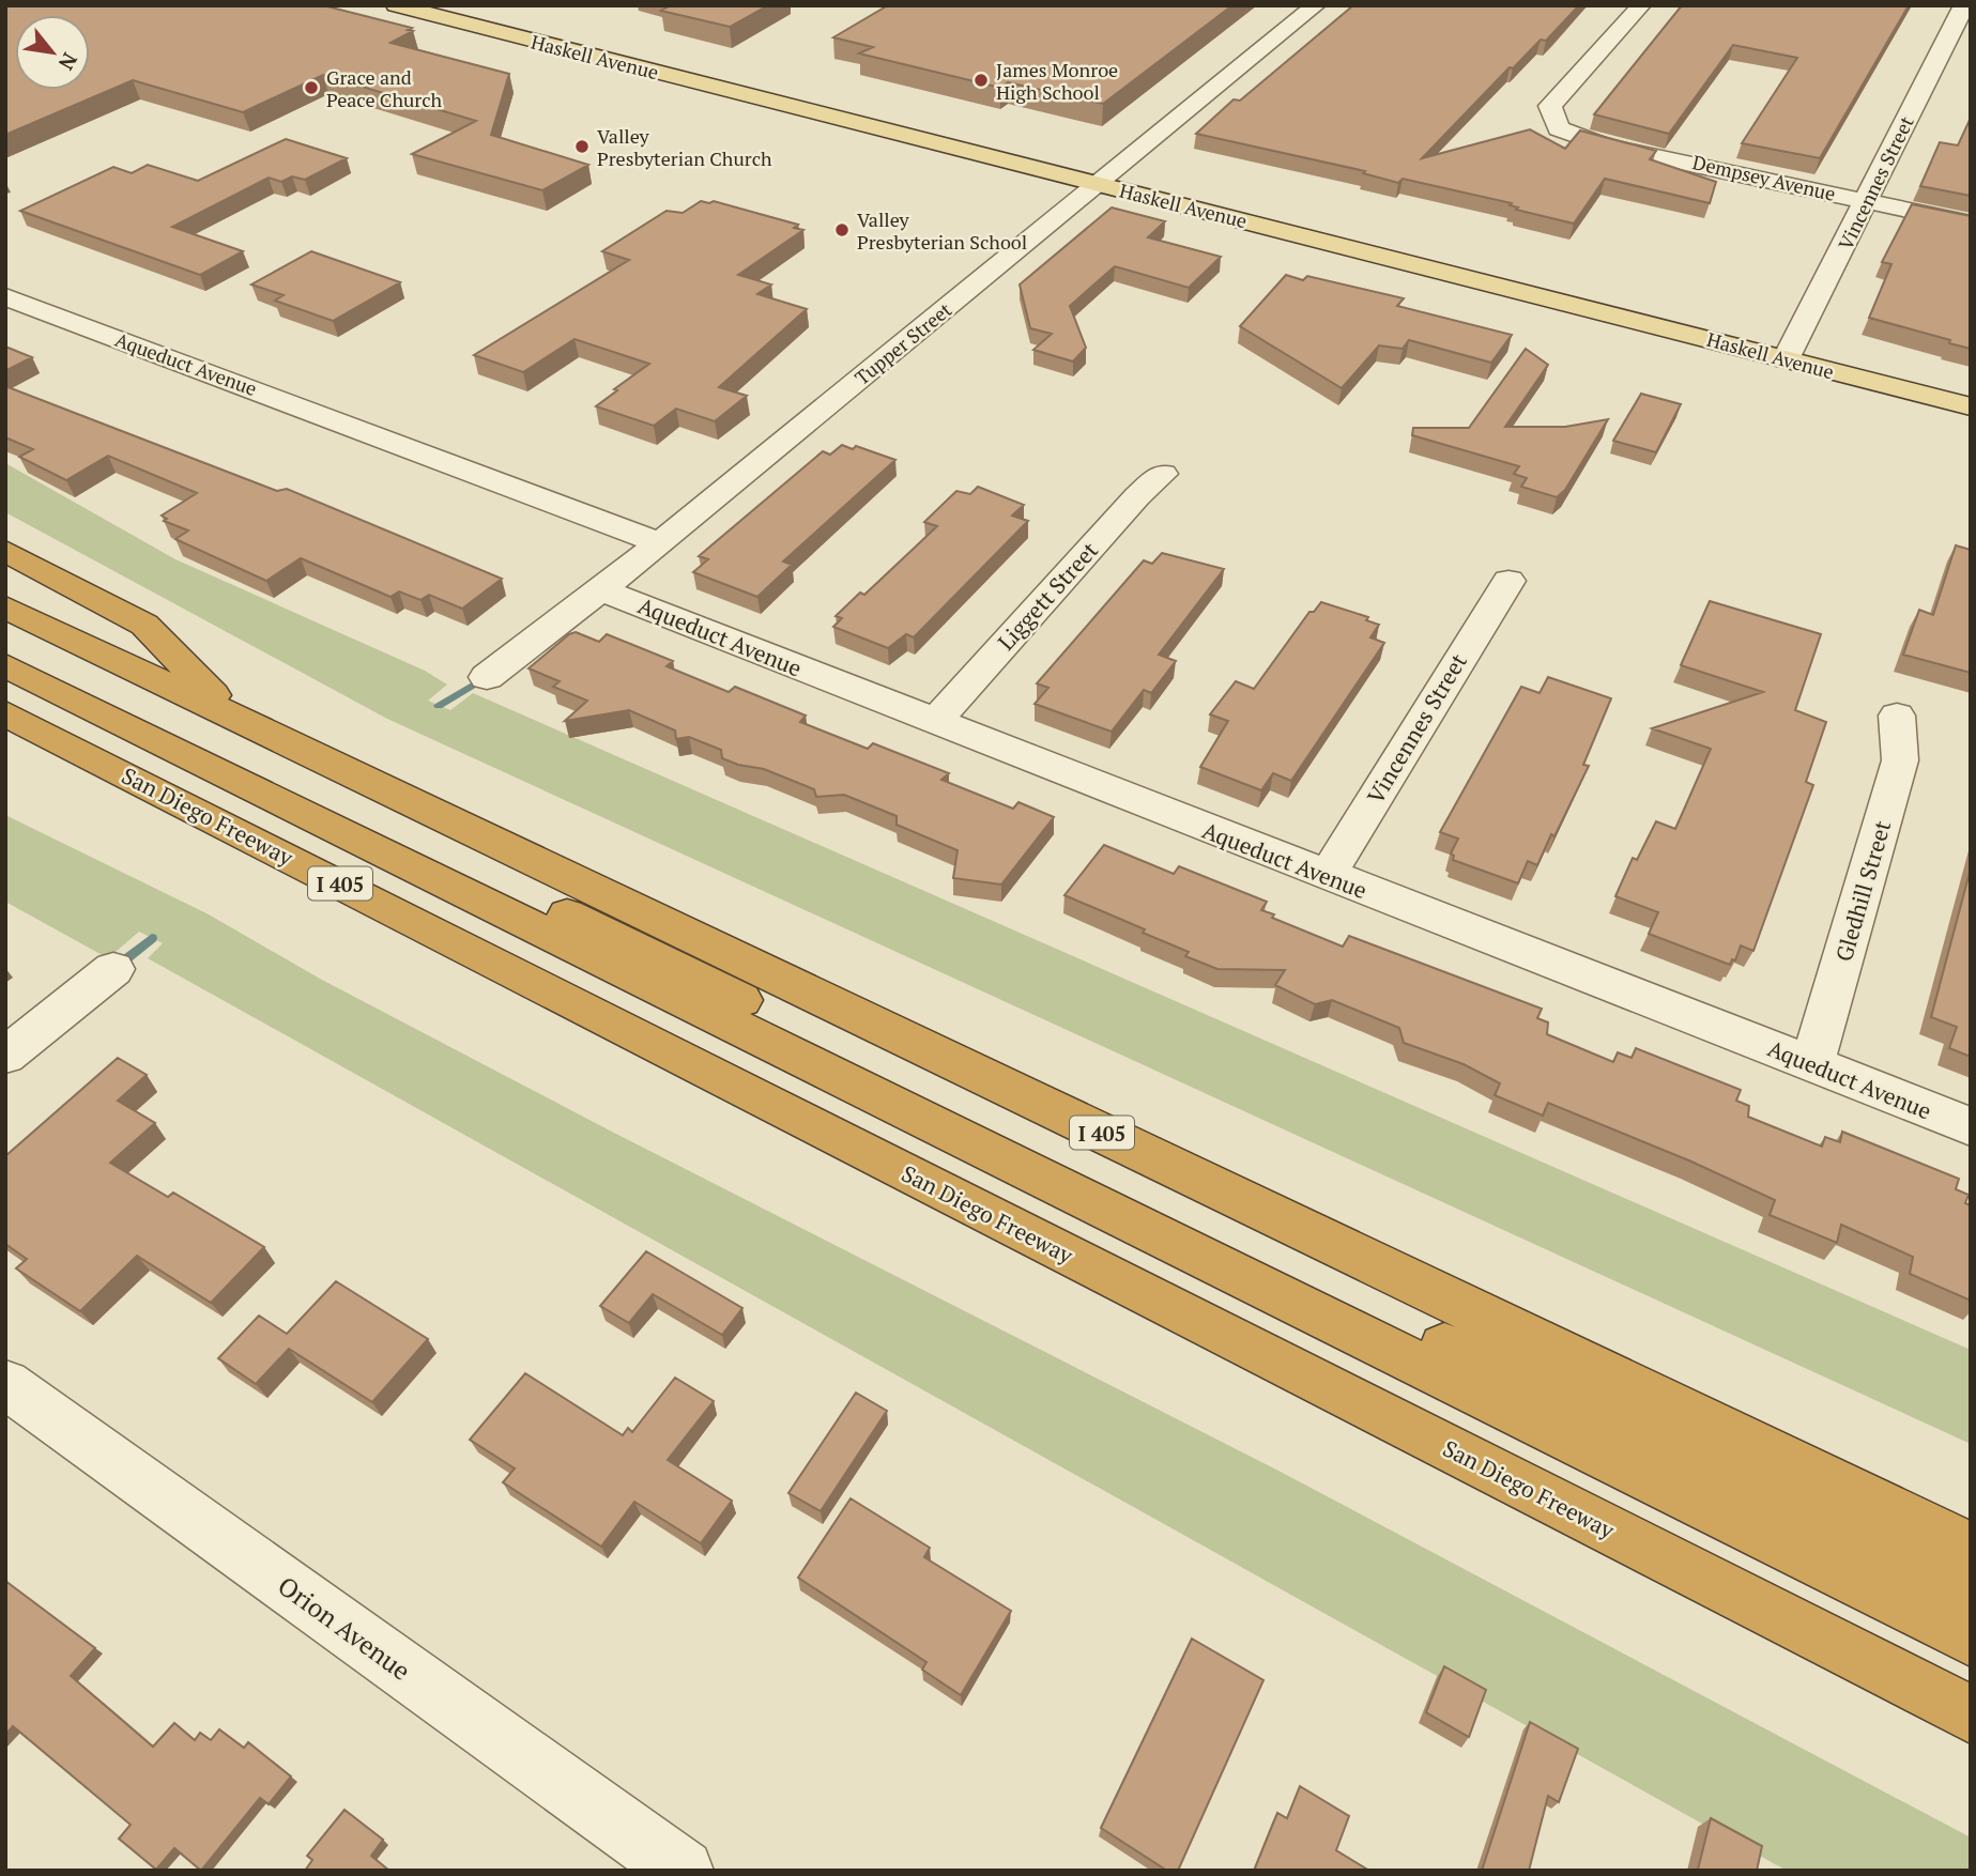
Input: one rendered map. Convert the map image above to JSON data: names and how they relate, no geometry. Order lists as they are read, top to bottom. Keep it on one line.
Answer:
{"streets":{"highway":["San Diego Freeway","I 405"],"main road":["Haskell Avenue"],"street":["Dempsey Avenue","Vincennes Street","Tupper Street","Aqueduct Avenue","Liggett Street","Gledhill Street","Orion Avenue"]},"crossings":[["Haskell Avenue","Vincennes Street"],["Haskell Avenue","Tupper Street"],["Dempsey Avenue","Vincennes Street"],["Vincennes Street","Aqueduct Avenue"],["Tupper Street","Aqueduct Avenue"],["Aqueduct Avenue","Liggett Street"],["Aqueduct Avenue","Gledhill Street"]],"places":["James Monroe High School","Grace and Peace Church","Valley Presbyterian Church","Valley Presbyterian School"],"north":"bottom right"}
